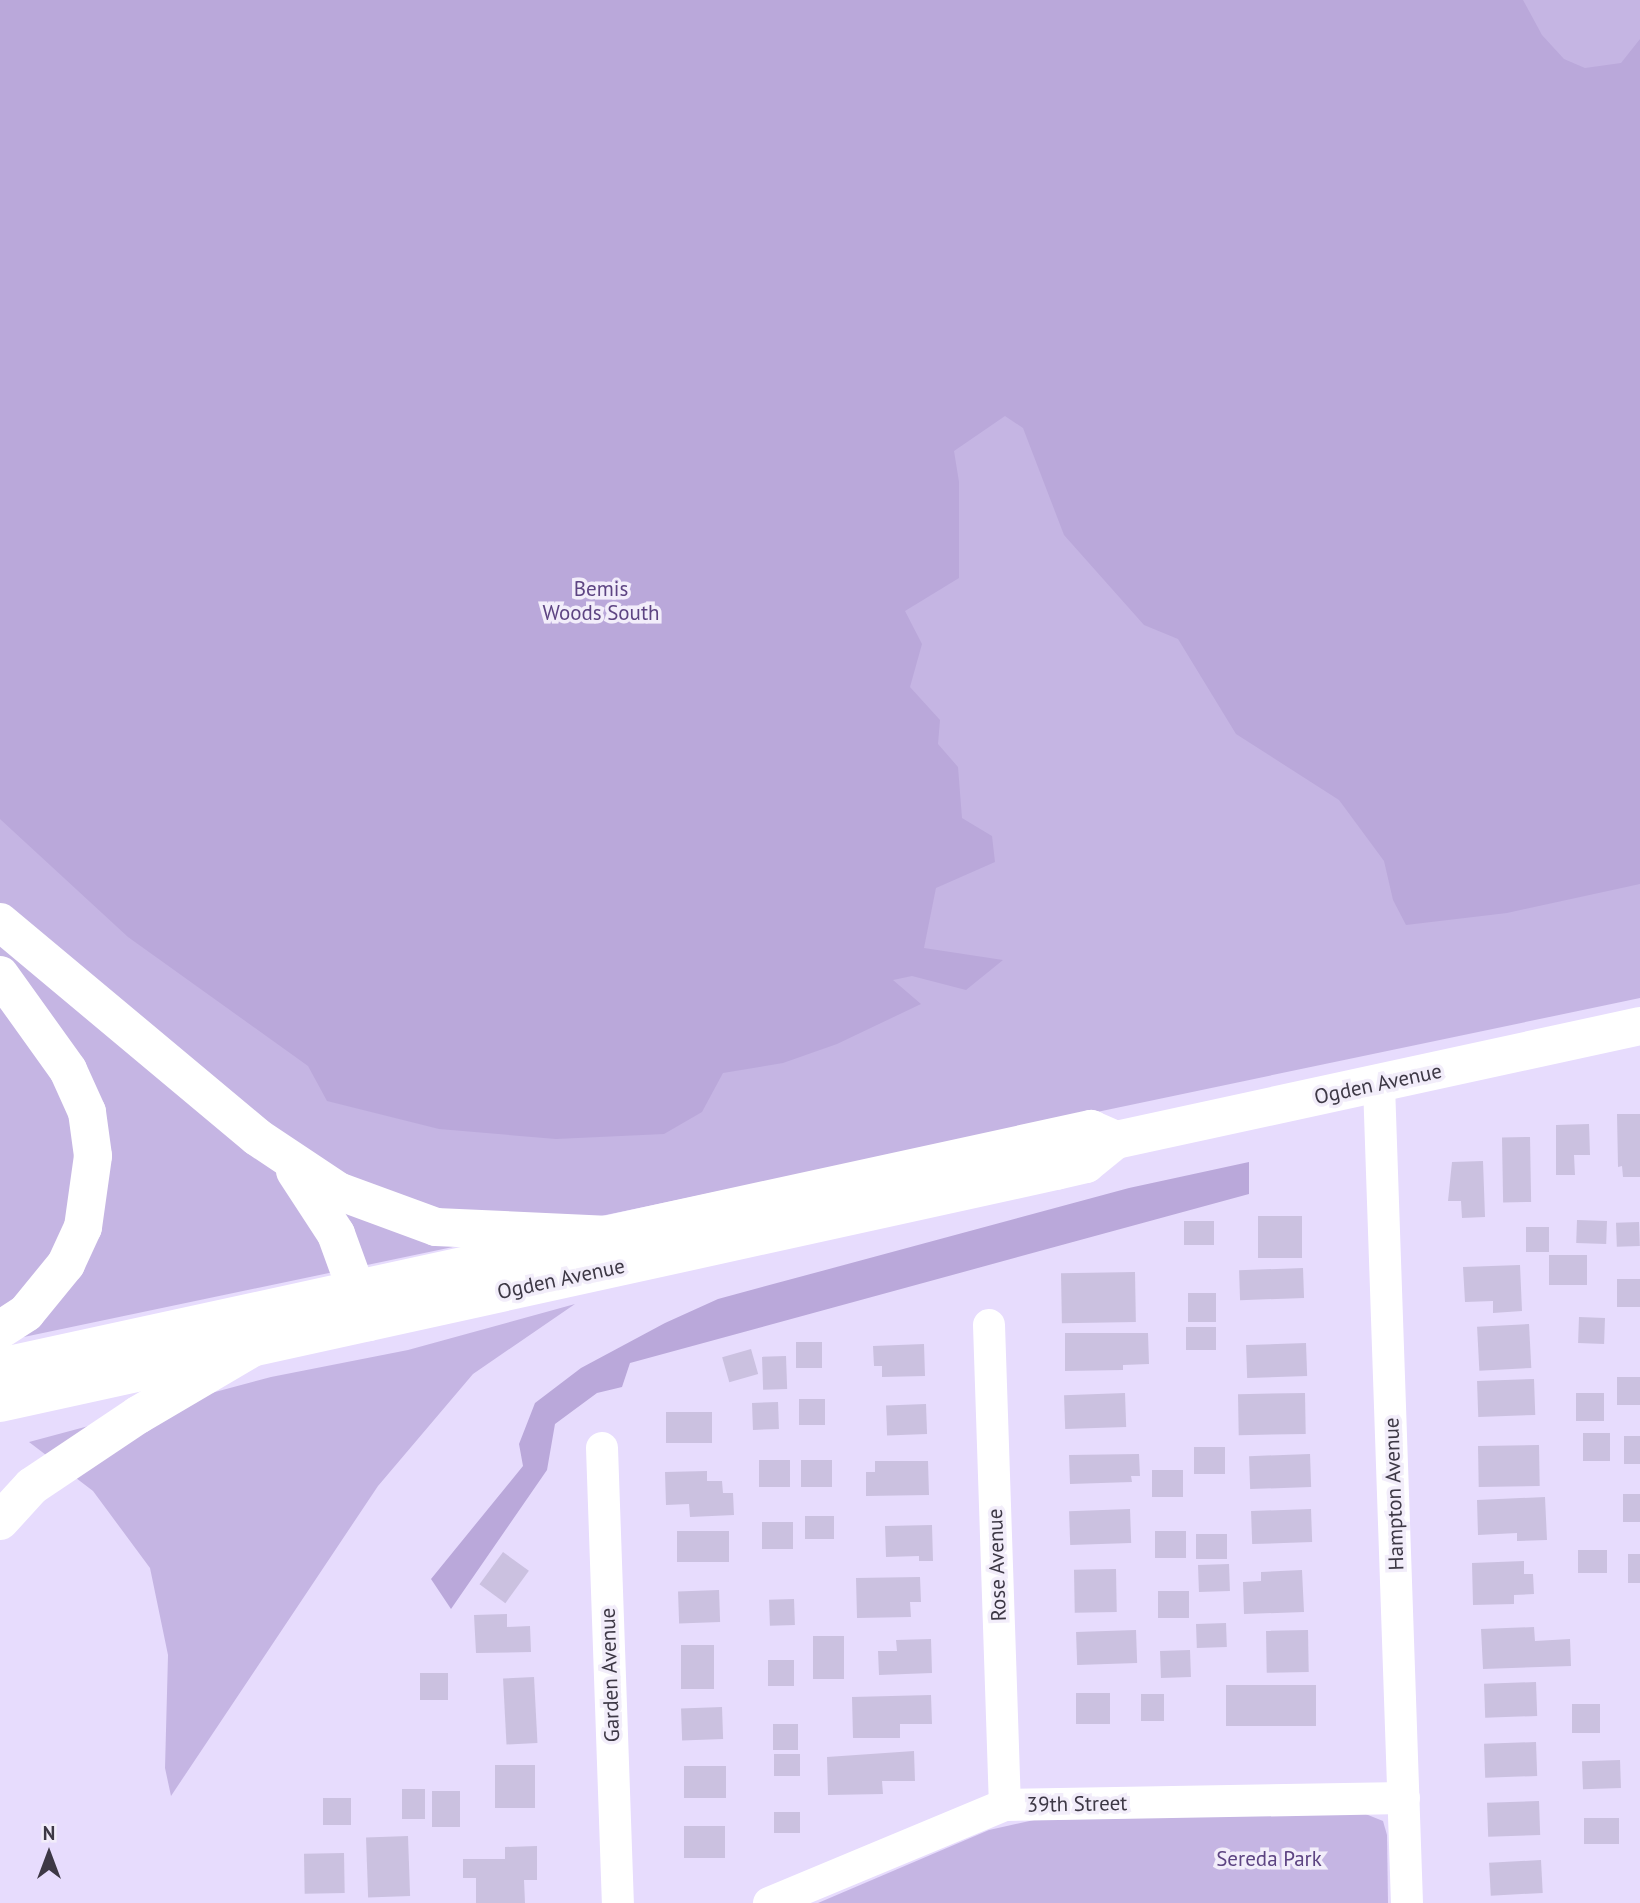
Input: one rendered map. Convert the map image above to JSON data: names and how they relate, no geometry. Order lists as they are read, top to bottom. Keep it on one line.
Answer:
{"streets":{"main road":["Ogden Avenue"],"street":["Hampton Avenue","Rose Avenue","Garden Avenue","39th Street"]},"crossings":[["Ogden Avenue","Hampton Avenue"],["Hampton Avenue","39th Street"],["Rose Avenue","39th Street"]],"parks":["Bemis Woods South","Sereda Park"],"north":"top"}
